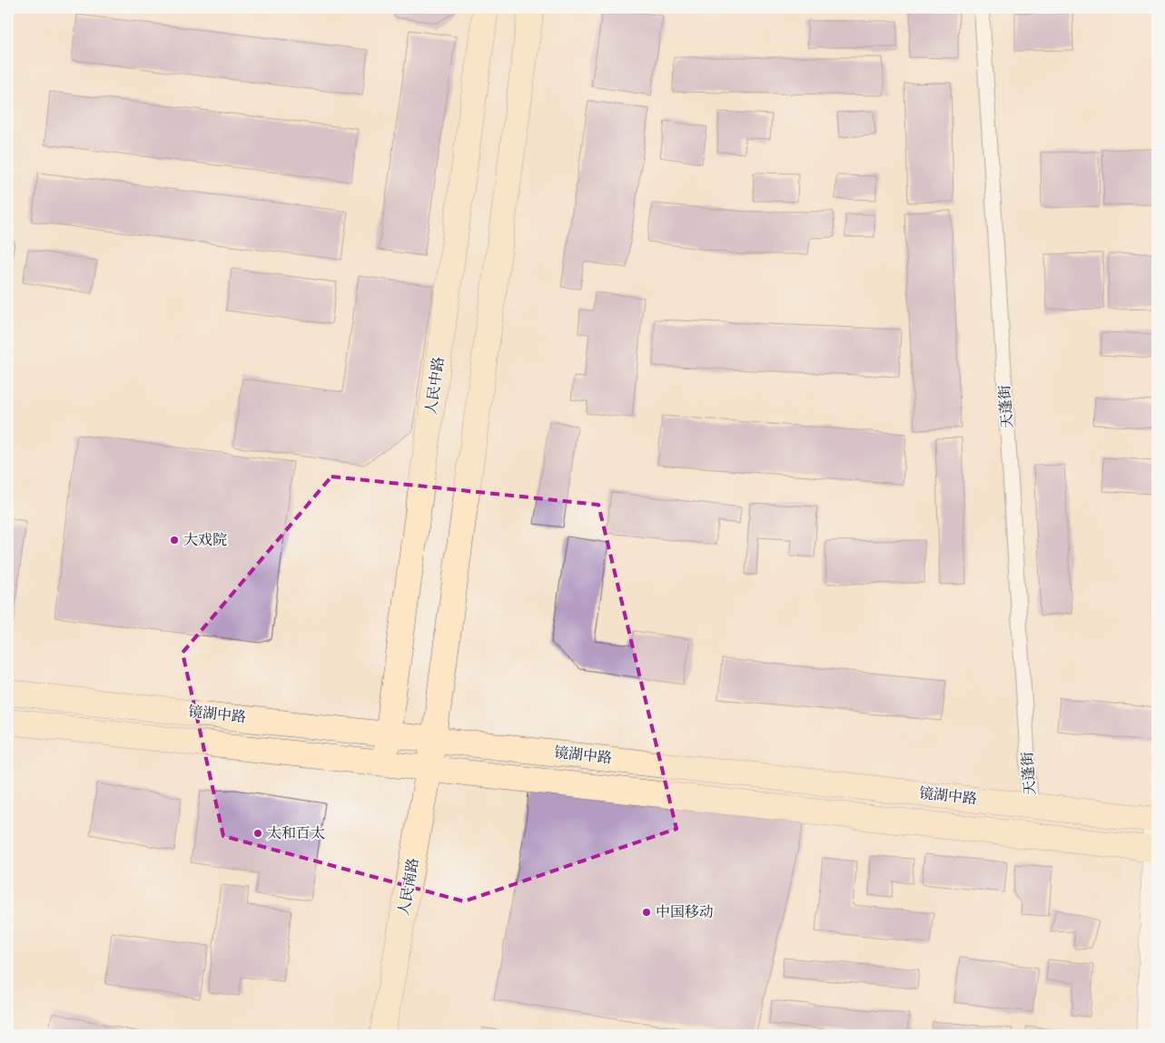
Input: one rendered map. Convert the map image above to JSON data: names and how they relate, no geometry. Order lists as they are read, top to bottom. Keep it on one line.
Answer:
{"streets":{"main road":["人民中路","镜湖中路","人民南路"],"street":["天蓬街"]},"crossings":[["人民中路","镜湖中路"],["天蓬街","镜湖中路"],["镜湖中路","人民南路"]],"places":["大戏院","太和百太","中国移动"]}
